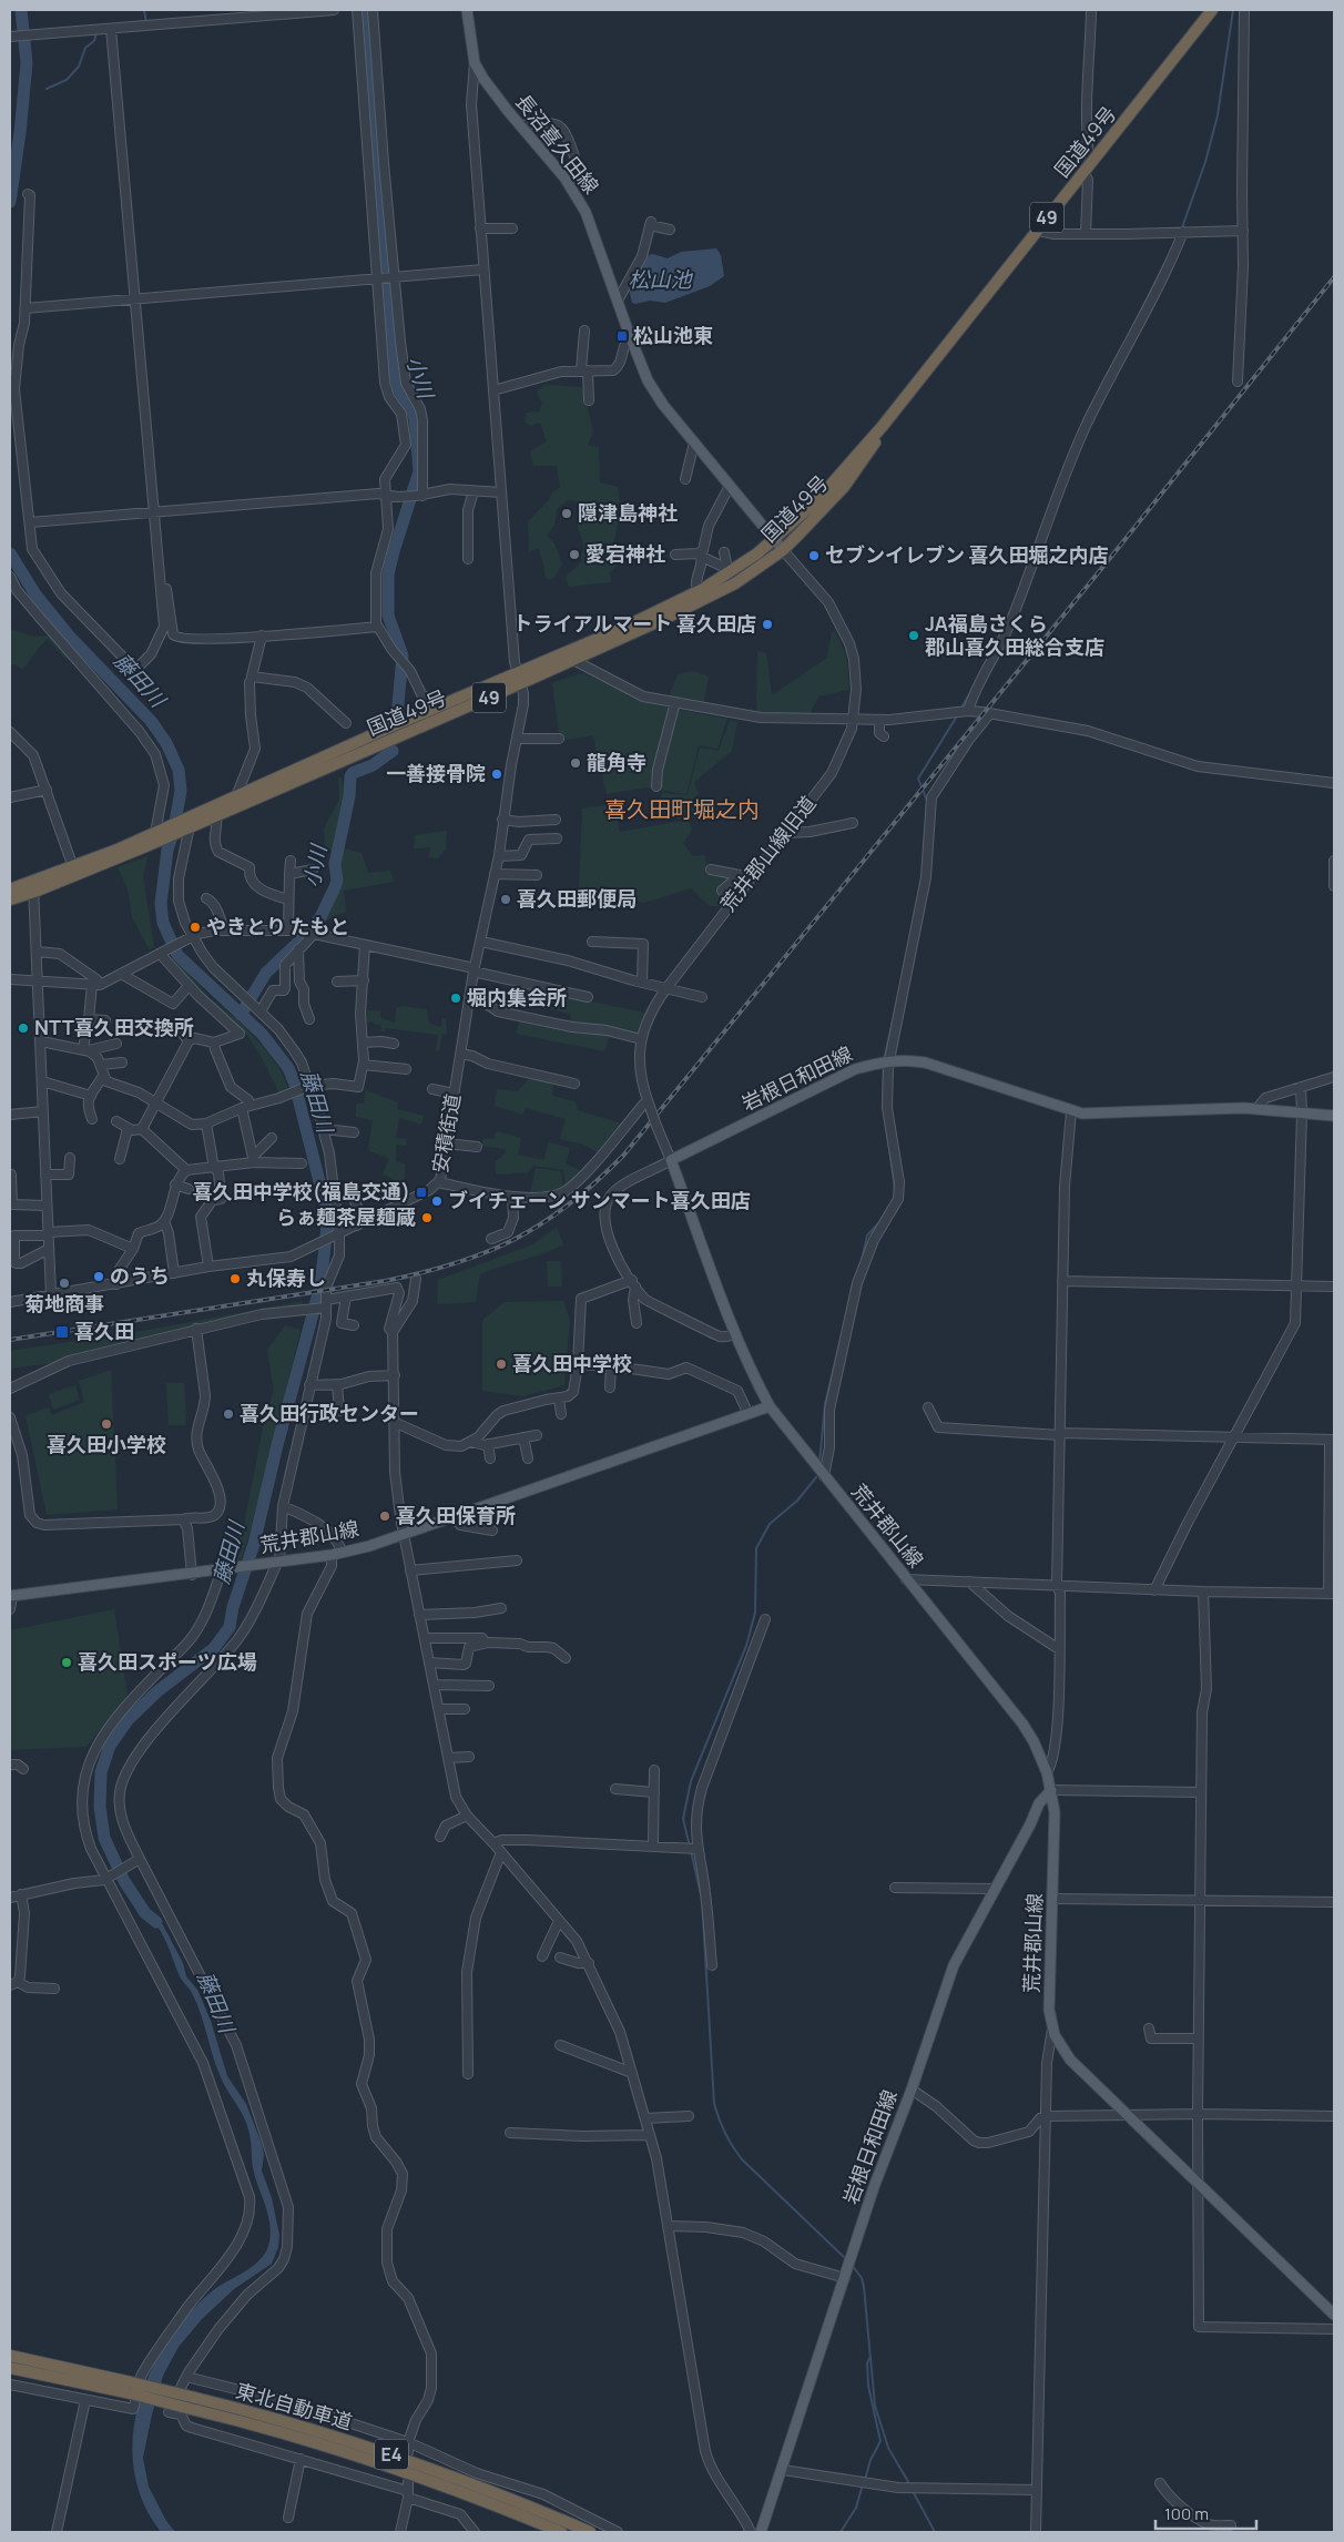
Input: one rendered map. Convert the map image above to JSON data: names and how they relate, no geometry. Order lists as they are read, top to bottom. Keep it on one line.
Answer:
{"streets":{"highway":["国道49号","49","東北自動車道","E4"],"main road":["長沼喜久田線","岩根日和田線","荒井郡山線"],"street":["荒井郡山線旧道","安積街道"]},"crossings":[["国道49号","長沼喜久田線"],["国道49号","荒井郡山線旧道"],["国道49号","安積街道"],["長沼喜久田線","荒井郡山線旧道"],["長沼喜久田線","安積街道"],["荒井郡山線旧道","岩根日和田線"],["岩根日和田線","荒井郡山線"]],"districts":["喜久田町堀之内"],"water":["松山池","小川","藤田川"],"places":{"transit":["松山池東","喜久田中学校(福島交通)","喜久田"],"other":["隠津島神社","愛宕神社","セブンイレブン 喜久田堀之内店","トライアルマート 喜久田店","JA福島さくら 郡山喜久田総合支店","龍角寺","一善接骨院","喜久田郵便局","やきとり たもと","堀内集会所","NTT喜久田交換所","ブイチェーン サンマート喜久田店","らぁ麺茶屋麺蔵","のうち","丸保寿し","菊地商事","喜久田中学校","喜久田行政センター","喜久田小学校","喜久田保育所","喜久田スポーツ広場"]},"scale_bar":"100 m"}
